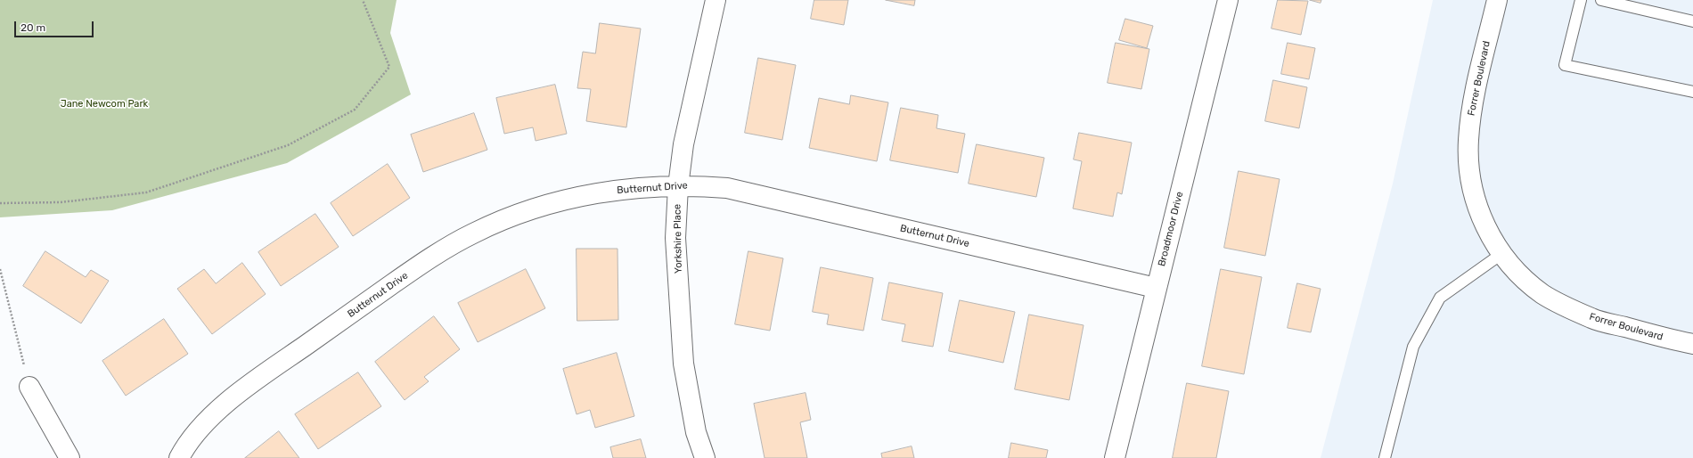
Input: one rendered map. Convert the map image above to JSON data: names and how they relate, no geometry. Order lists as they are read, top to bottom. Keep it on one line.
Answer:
{"streets":{"street":["Forrer Boulevard","Butternut Drive","Broadmoor Drive","Yorkshire Place"]},"crossings":[["Butternut Drive","Broadmoor Drive"],["Butternut Drive","Yorkshire Place"]],"parks":["Jane Newcom Park"],"scale_bar":"20 m"}
